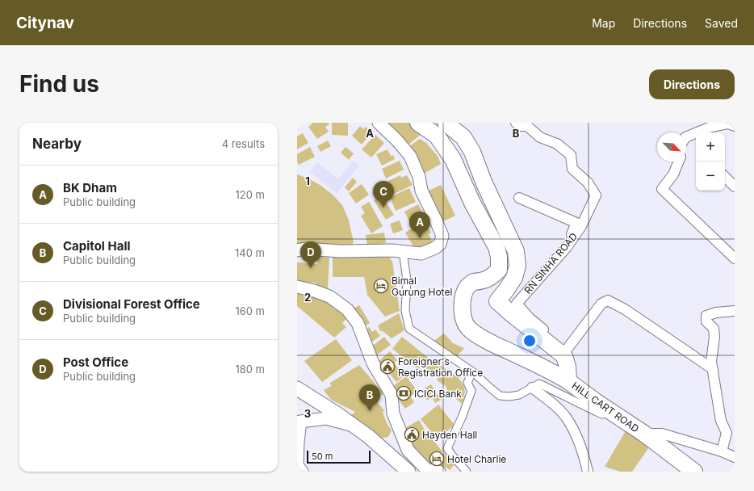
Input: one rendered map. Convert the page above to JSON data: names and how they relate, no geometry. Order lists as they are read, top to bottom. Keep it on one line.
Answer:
{"streets":{"highway":["HILL CART ROAD"],"street":["RN SINHA ROAD"]},"crossings":[["RN SINHA ROAD","HILL CART ROAD"]],"places":{"hotel":["Bimal Gurung Hotel","Hotel Charlie"],"public building":["Foreigner's Registration Office","Hayden Hall"],"bank":["ICICI Bank"]},"scale_bar":"50 m","north":"bottom right","page":{"header":"Citynav","nav":["Map","Directions","Saved"],"buttons":"Directions","title":"Find us","heading":["Nearby","4 results"],"map_buttons":["+","−"],"list":[{"mark":"A","name":"BK Dham","note":"Public building","value":"120 m"},{"mark":"B","name":"Capitol Hall","note":"Public building","value":"140 m"},{"mark":"C","name":"Divisional Forest Office","note":"Public building","value":"160 m"},{"mark":"D","name":"Post Office","note":"Public building","value":"180 m"}],"pins":["C","A","D","B"],"scale":"50 m"},"grid":{"columns":["A","B"],"rows":["1","2","3"]}}
